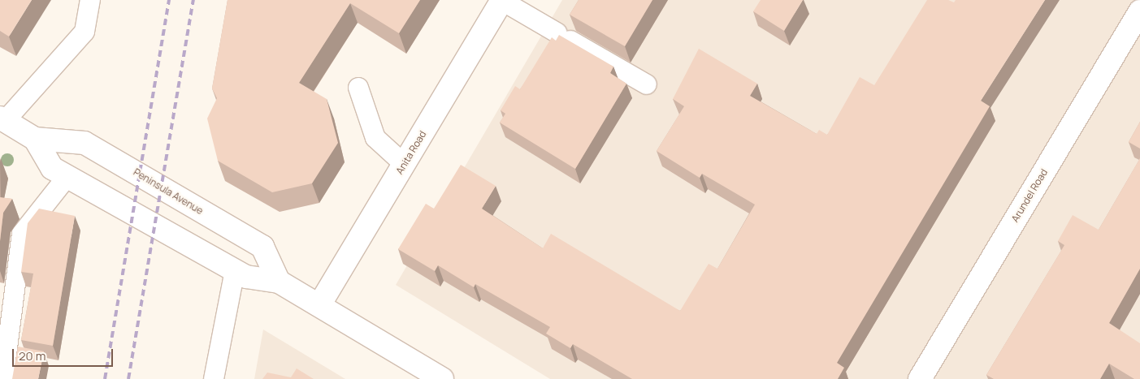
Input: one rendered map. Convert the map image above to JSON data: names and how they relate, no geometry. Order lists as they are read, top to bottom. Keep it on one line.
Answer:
{"streets":{"main road":["Anita Road","Peninsula Avenue","Arundel Road"]},"crossings":[["Anita Road","Peninsula Avenue"]],"scale_bar":"20 m"}
